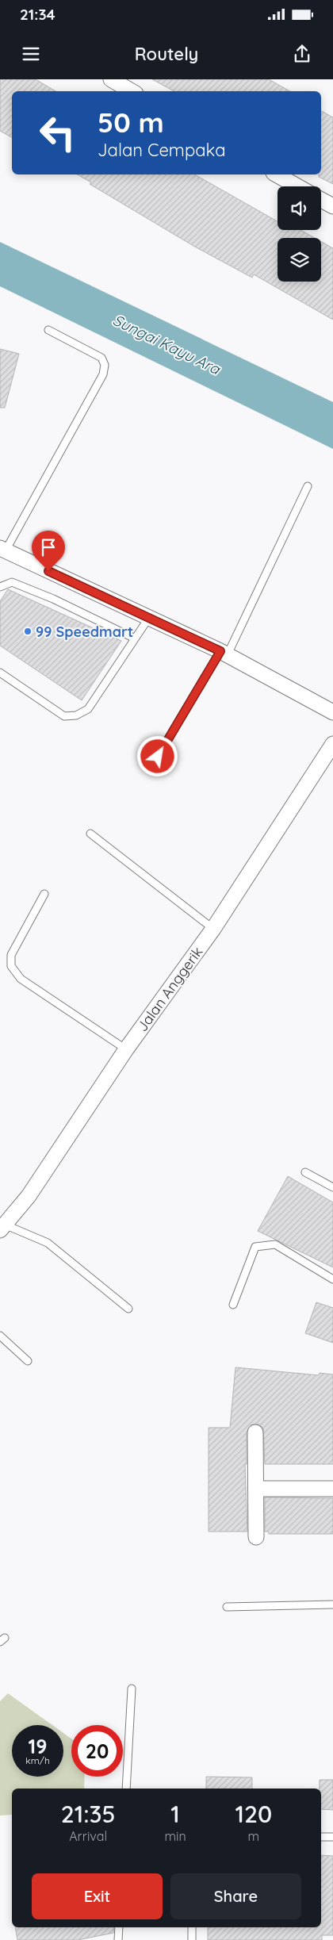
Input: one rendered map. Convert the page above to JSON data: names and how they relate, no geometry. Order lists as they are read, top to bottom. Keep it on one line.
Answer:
{"streets":{"street":["Jalan Anggerik"]},"water":["Sungai Kayu Ara"],"places":["99 Speedmart"],"page":{"status":"21:34","header":"Routely","turn":["50 m","Jalan Cempaka"],"speed":"19 km/h","limit":"20","eta":["21:35","Arrival","1","min","120","m"],"buttons":["Exit","Share"]}}
